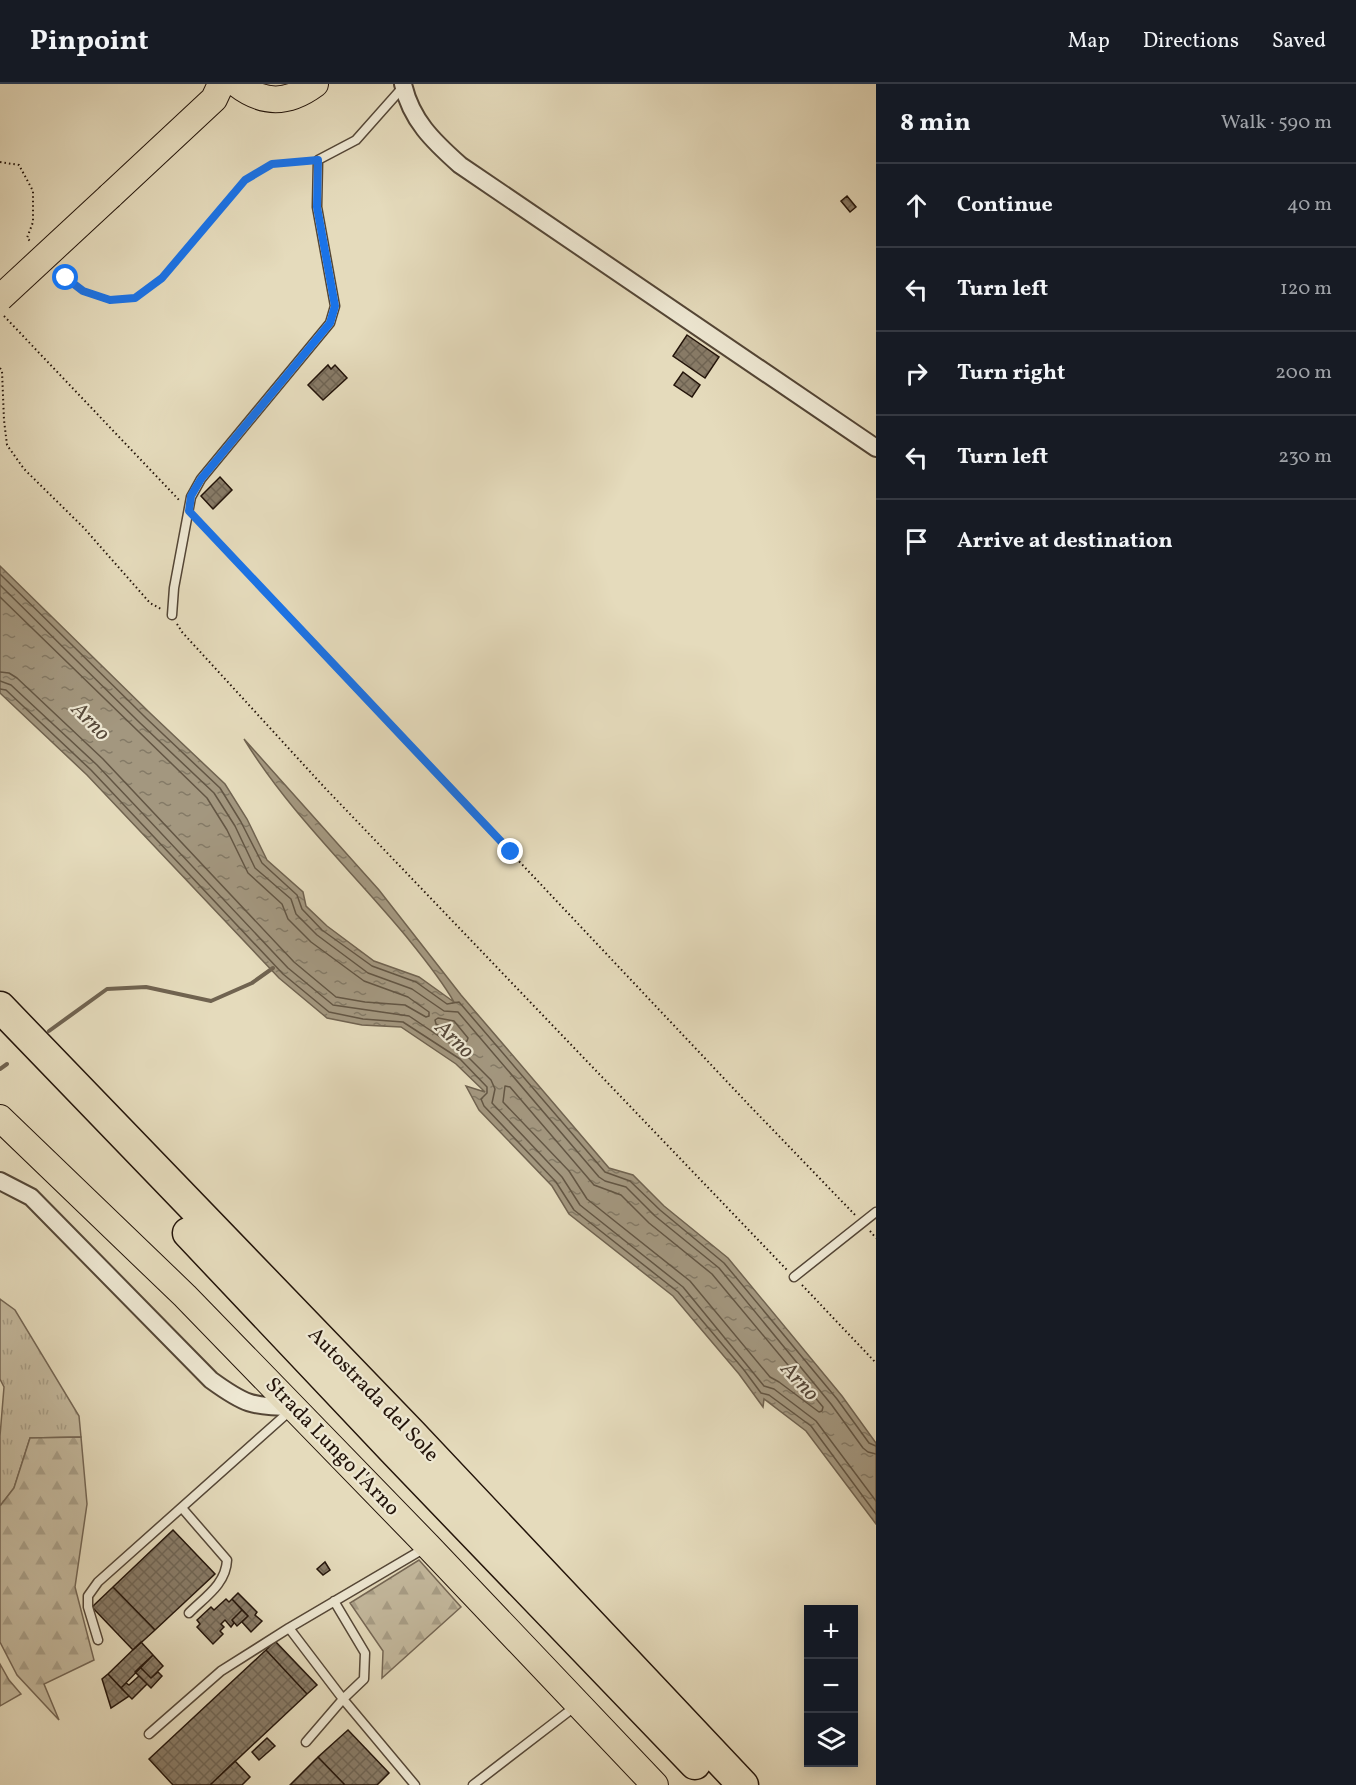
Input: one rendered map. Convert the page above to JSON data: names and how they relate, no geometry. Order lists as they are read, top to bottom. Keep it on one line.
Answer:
{"streets":{"highway":["Autostrada del Sole"],"main road":["Strada Lungo l'Arno"]},"water":["Arno"],"page":{"header":"Pinpoint","nav":["Map","Directions","Saved"],"heading":["8 min","Walk · 590 m"],"list":[["Continue","40 m"],["Turn left","120 m"],["Turn right","200 m"],["Turn left","230 m"],"Arrive at destination"],"map_buttons":["+","−"]}}
